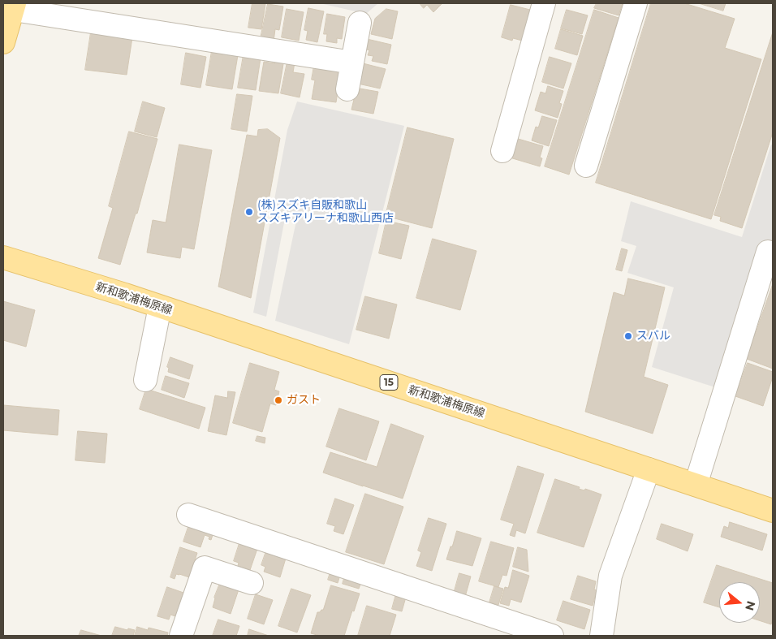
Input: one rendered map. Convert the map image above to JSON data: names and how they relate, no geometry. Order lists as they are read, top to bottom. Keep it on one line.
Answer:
{"streets":{"main road":["新和歌浦梅原線","15"]},"places":["(株)スズキ自販和歌山 スズキアリーナ和歌山西店","スバル","ガスト"],"north":"right"}
